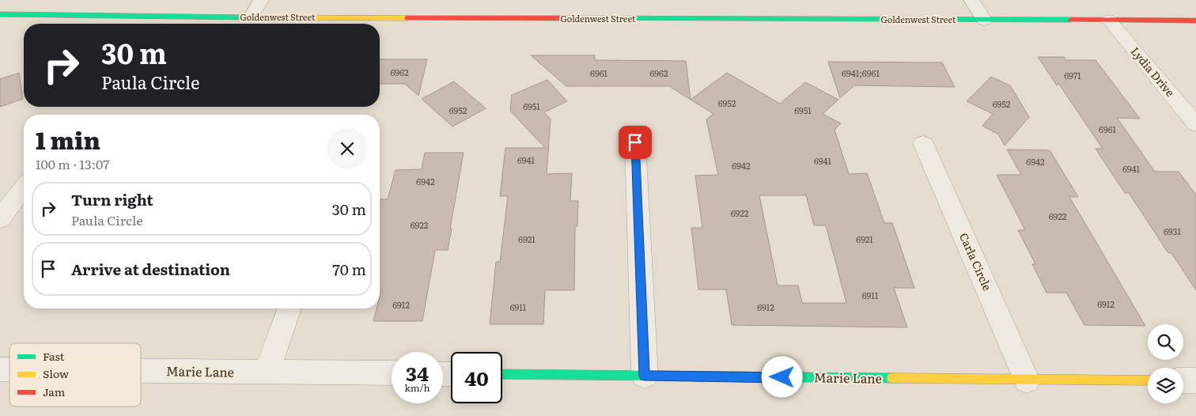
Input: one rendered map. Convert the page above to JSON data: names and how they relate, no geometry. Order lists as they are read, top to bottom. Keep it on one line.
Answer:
{"streets":{"main road":["Goldenwest Street","Marie Lane"],"street":["Lydia Drive","Carla Circle"]},"crossings":[["Goldenwest Street","Lydia Drive"],["Carla Circle","Marie Lane"]],"house_numbers":["6962","6961","6962","6941;6961","6971","6952","6952","6951","6952","6951","6961","6941","6941","6942","6942","6941","6942","6922","6922","6922","6931","6921","6921","6911","6912","6912","6911","6912"],"legend":["Fast","Slow","Jam"],"page":{"turn":["30 m","Paula Circle"],"heading":["1 min","100 m · 13:07"],"list":[{"name":"Turn right","note":"Paula Circle","value":"30 m"},{"name":"Arrive at destination","value":"70 m"}],"speed":"34 km/h","limit":"40"}}
